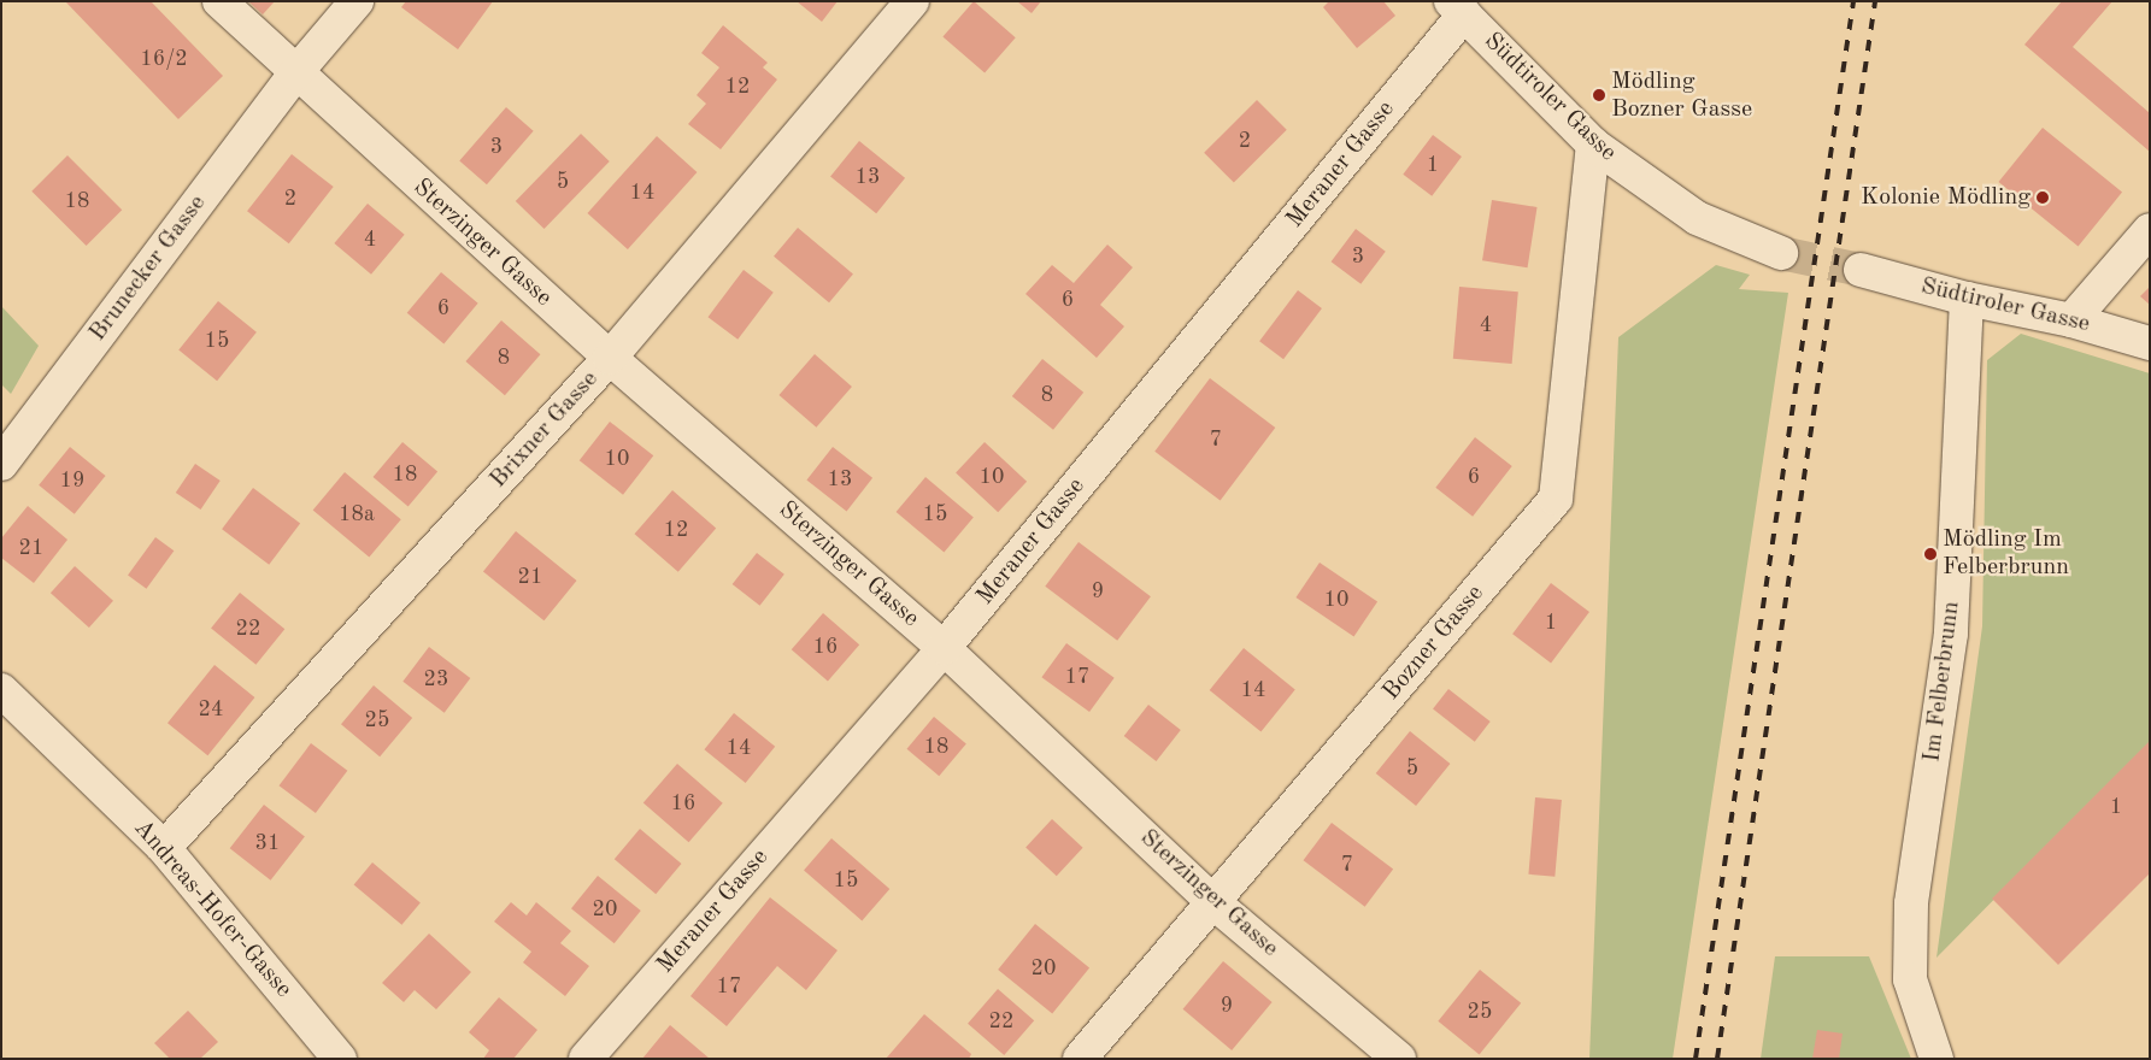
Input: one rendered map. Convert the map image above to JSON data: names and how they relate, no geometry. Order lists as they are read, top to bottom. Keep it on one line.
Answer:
{"streets":{"street":["Südtiroler Gasse","Meraner Gasse","Sterzinger Gasse","Brunecker Gasse","Brixner Gasse","Bozner Gasse","Im Felberbrunn","Andreas-Hofer-Gasse"]},"crossings":[["Südtiroler Gasse","Meraner Gasse"],["Südtiroler Gasse","Bozner Gasse"],["Südtiroler Gasse","Im Felberbrunn"],["Meraner Gasse","Sterzinger Gasse"],["Sterzinger Gasse","Brunecker Gasse"],["Sterzinger Gasse","Brixner Gasse"],["Sterzinger Gasse","Bozner Gasse"],["Brixner Gasse","Andreas-Hofer-Gasse"]],"places":["Mödling Bozner Gasse","Kolonie Mödling","Mödling Im Felberbrunn"],"house_numbers":["16/2","12","2","3","1","13","5","14","2","18","4","3","6","6","4","15","8","8","7","10","18","10","6","13","19","18a","15","12","21","21","9","10","1","22","16","17","23","14","24","25","18","14","5","16","1","31","7","15","20","20","17","9","25","22"]}
